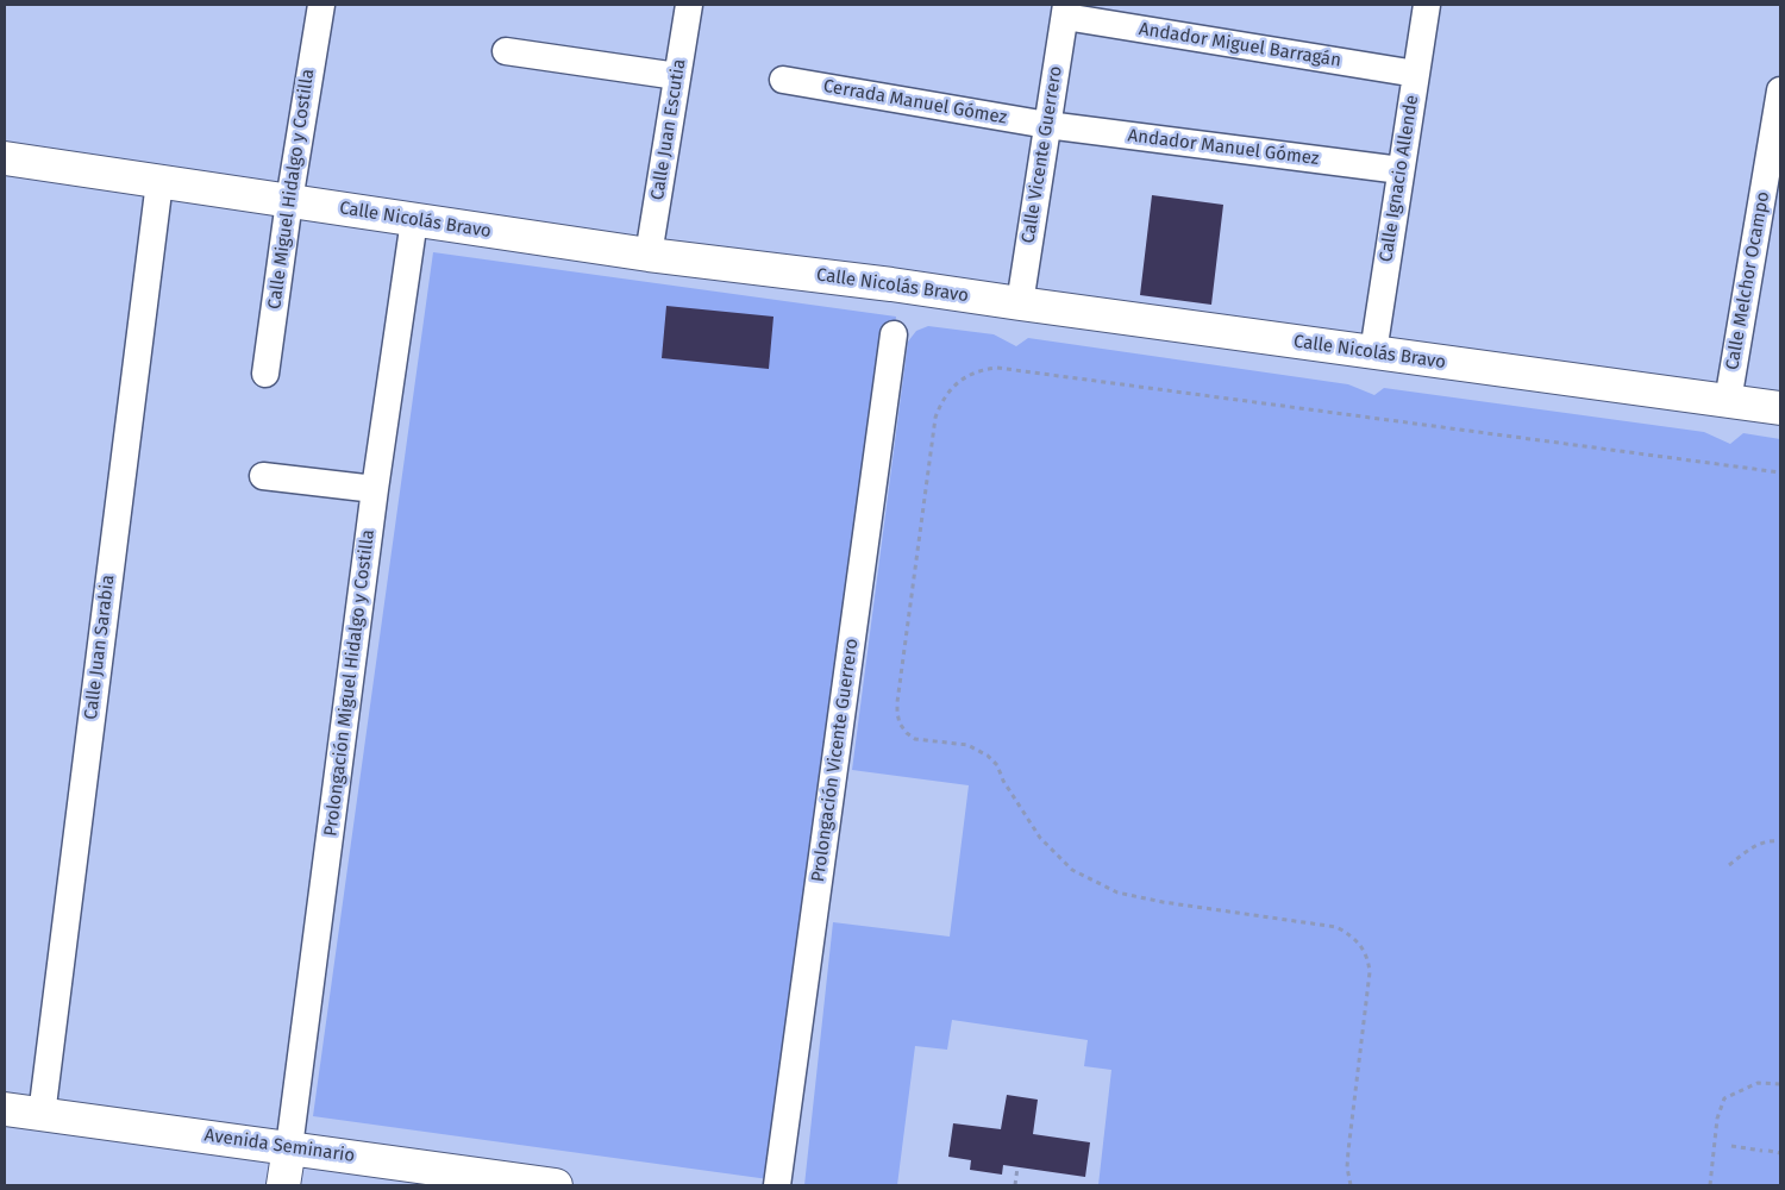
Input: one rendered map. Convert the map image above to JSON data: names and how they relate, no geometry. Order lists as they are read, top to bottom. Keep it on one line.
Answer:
{"streets":{"street":["Andador Miguel Barragán","Cerrada Manuel Gómez","Calle Juan Escutia","Andador Manuel Gómez","Calle Vicente Guerrero","Calle Ignacio Allende","Calle Miguel Hidalgo y Costilla","Calle Nicolás Bravo","Calle Melchor Ocampo","Calle Juan Sarabia","Prolongación Miguel Hidalgo y Costilla","Prolongación Vicente Guerrero","Avenida Seminario"]},"crossings":[["Andador Miguel Barragán","Calle Vicente Guerrero"],["Andador Miguel Barragán","Calle Ignacio Allende"],["Cerrada Manuel Gómez","Andador Manuel Gómez"],["Cerrada Manuel Gómez","Calle Vicente Guerrero"],["Calle Juan Escutia","Calle Nicolás Bravo"],["Andador Manuel Gómez","Calle Vicente Guerrero"],["Andador Manuel Gómez","Calle Ignacio Allende"],["Calle Vicente Guerrero","Calle Nicolás Bravo"],["Calle Ignacio Allende","Calle Nicolás Bravo"],["Calle Miguel Hidalgo y Costilla","Calle Nicolás Bravo"],["Calle Nicolás Bravo","Calle Melchor Ocampo"],["Calle Nicolás Bravo","Calle Juan Sarabia"],["Calle Nicolás Bravo","Prolongación Miguel Hidalgo y Costilla"],["Calle Juan Sarabia","Avenida Seminario"],["Prolongación Miguel Hidalgo y Costilla","Avenida Seminario"]]}
